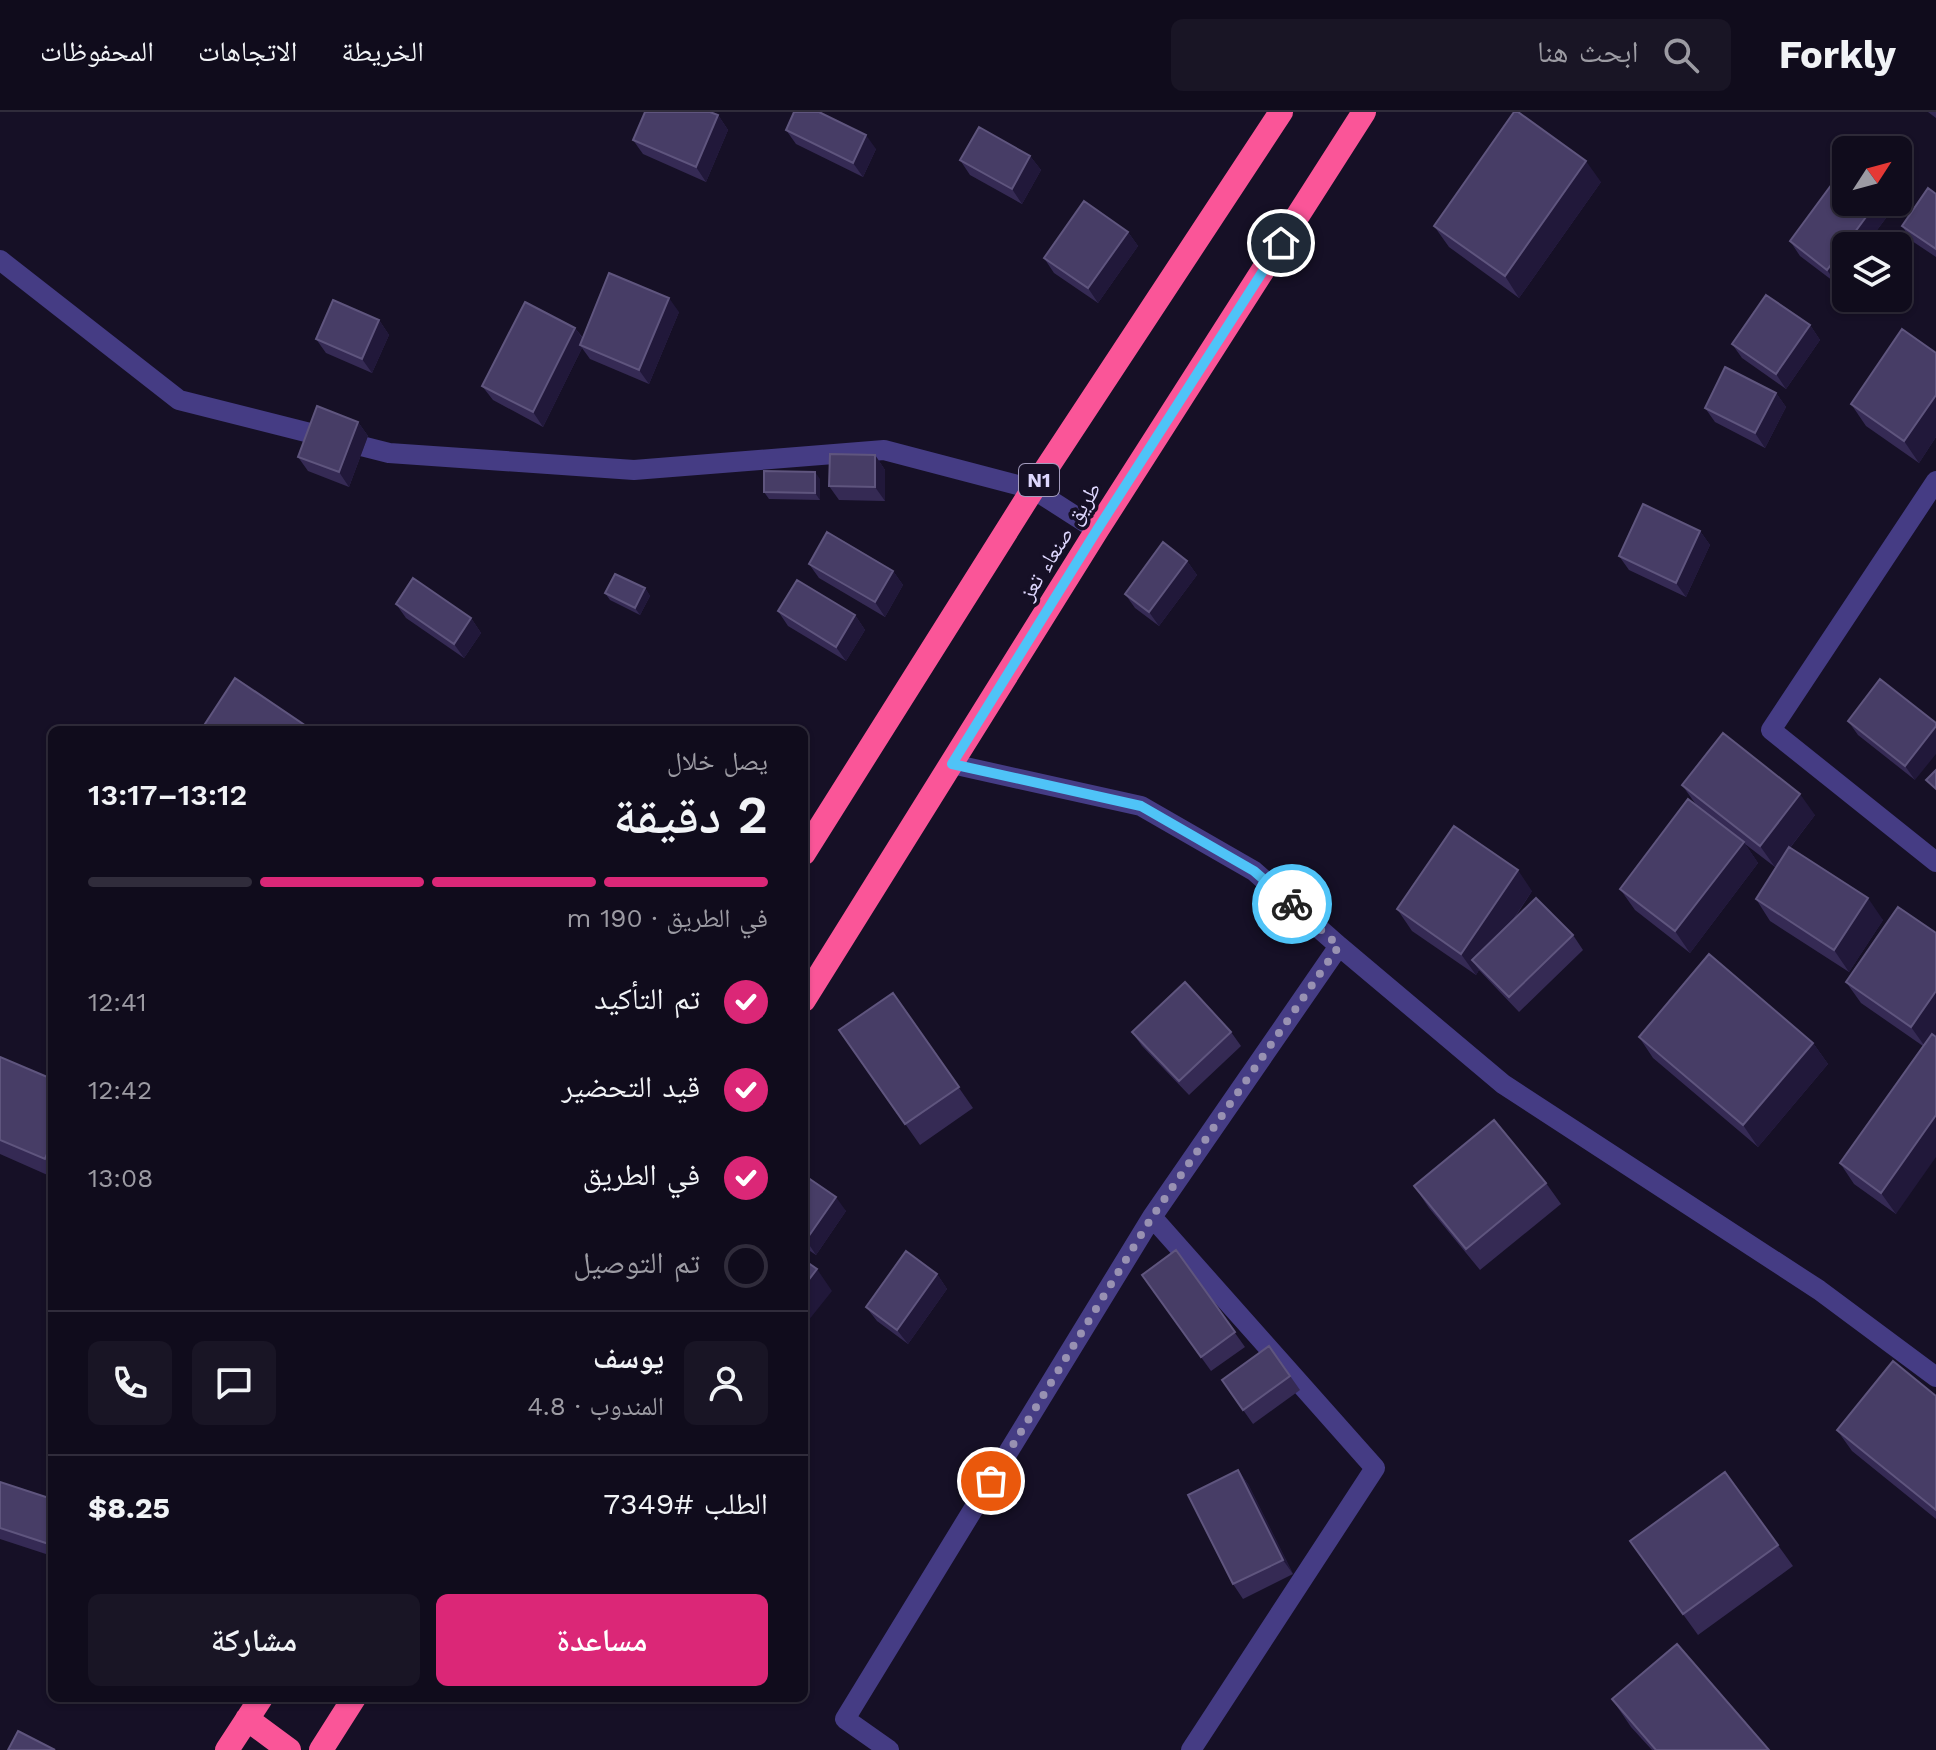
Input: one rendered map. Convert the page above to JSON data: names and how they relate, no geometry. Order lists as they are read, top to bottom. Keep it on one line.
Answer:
{"streets":{"highway":["N1","طريق صنعاء تعز"]},"north":"top right","page":{"header":"Forkly","search":"ابحث هنا","nav":["الخريطة","الاتجاهات","المحفوظات"],"heading":["2 دقيقة","يصل خلال","13:12–13:17"],"panel":["يوسف","المندوب · 4.8","الطلب #7349","$8.25"],"bar":"في الطريق · 190 m","list":[["تم التأكيد","12:41"],["قيد التحضير","12:42"],["في الطريق","13:08"],"تم التوصيل"],"buttons":["مساعدة","مشاركة"]}}
